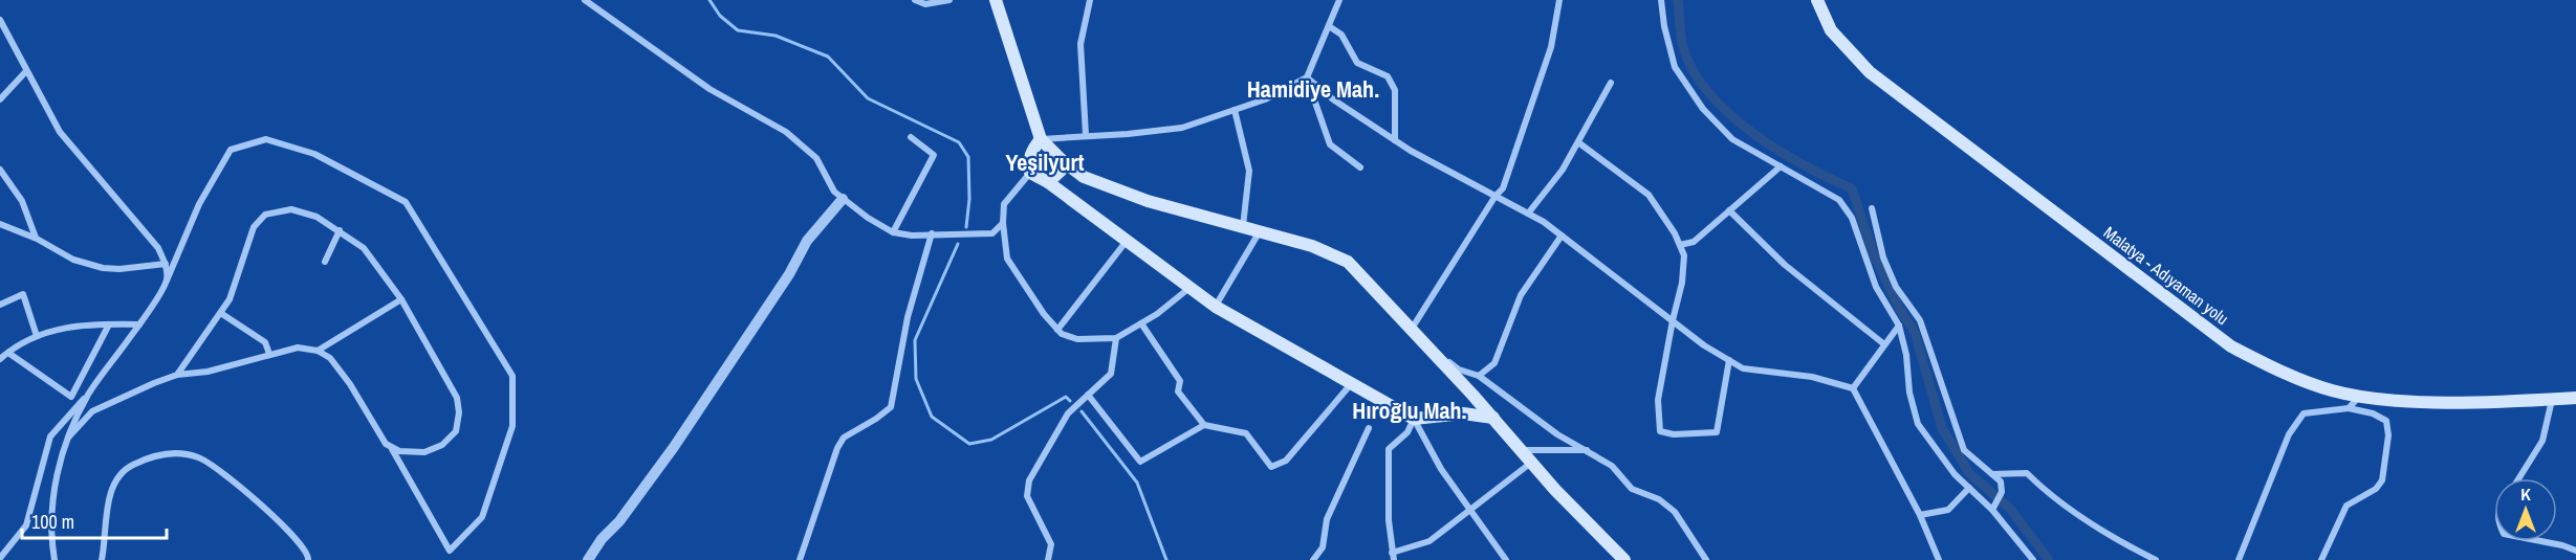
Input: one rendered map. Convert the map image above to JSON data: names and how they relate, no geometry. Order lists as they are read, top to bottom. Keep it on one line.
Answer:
{"streets":{"main road":["Malatya - Adıyaman yolu"]},"districts":["Hamidiye Mah.","Yeşilyurt","Hıroğlu Mah."],"scale_bar":"100 m","north":"top"}
